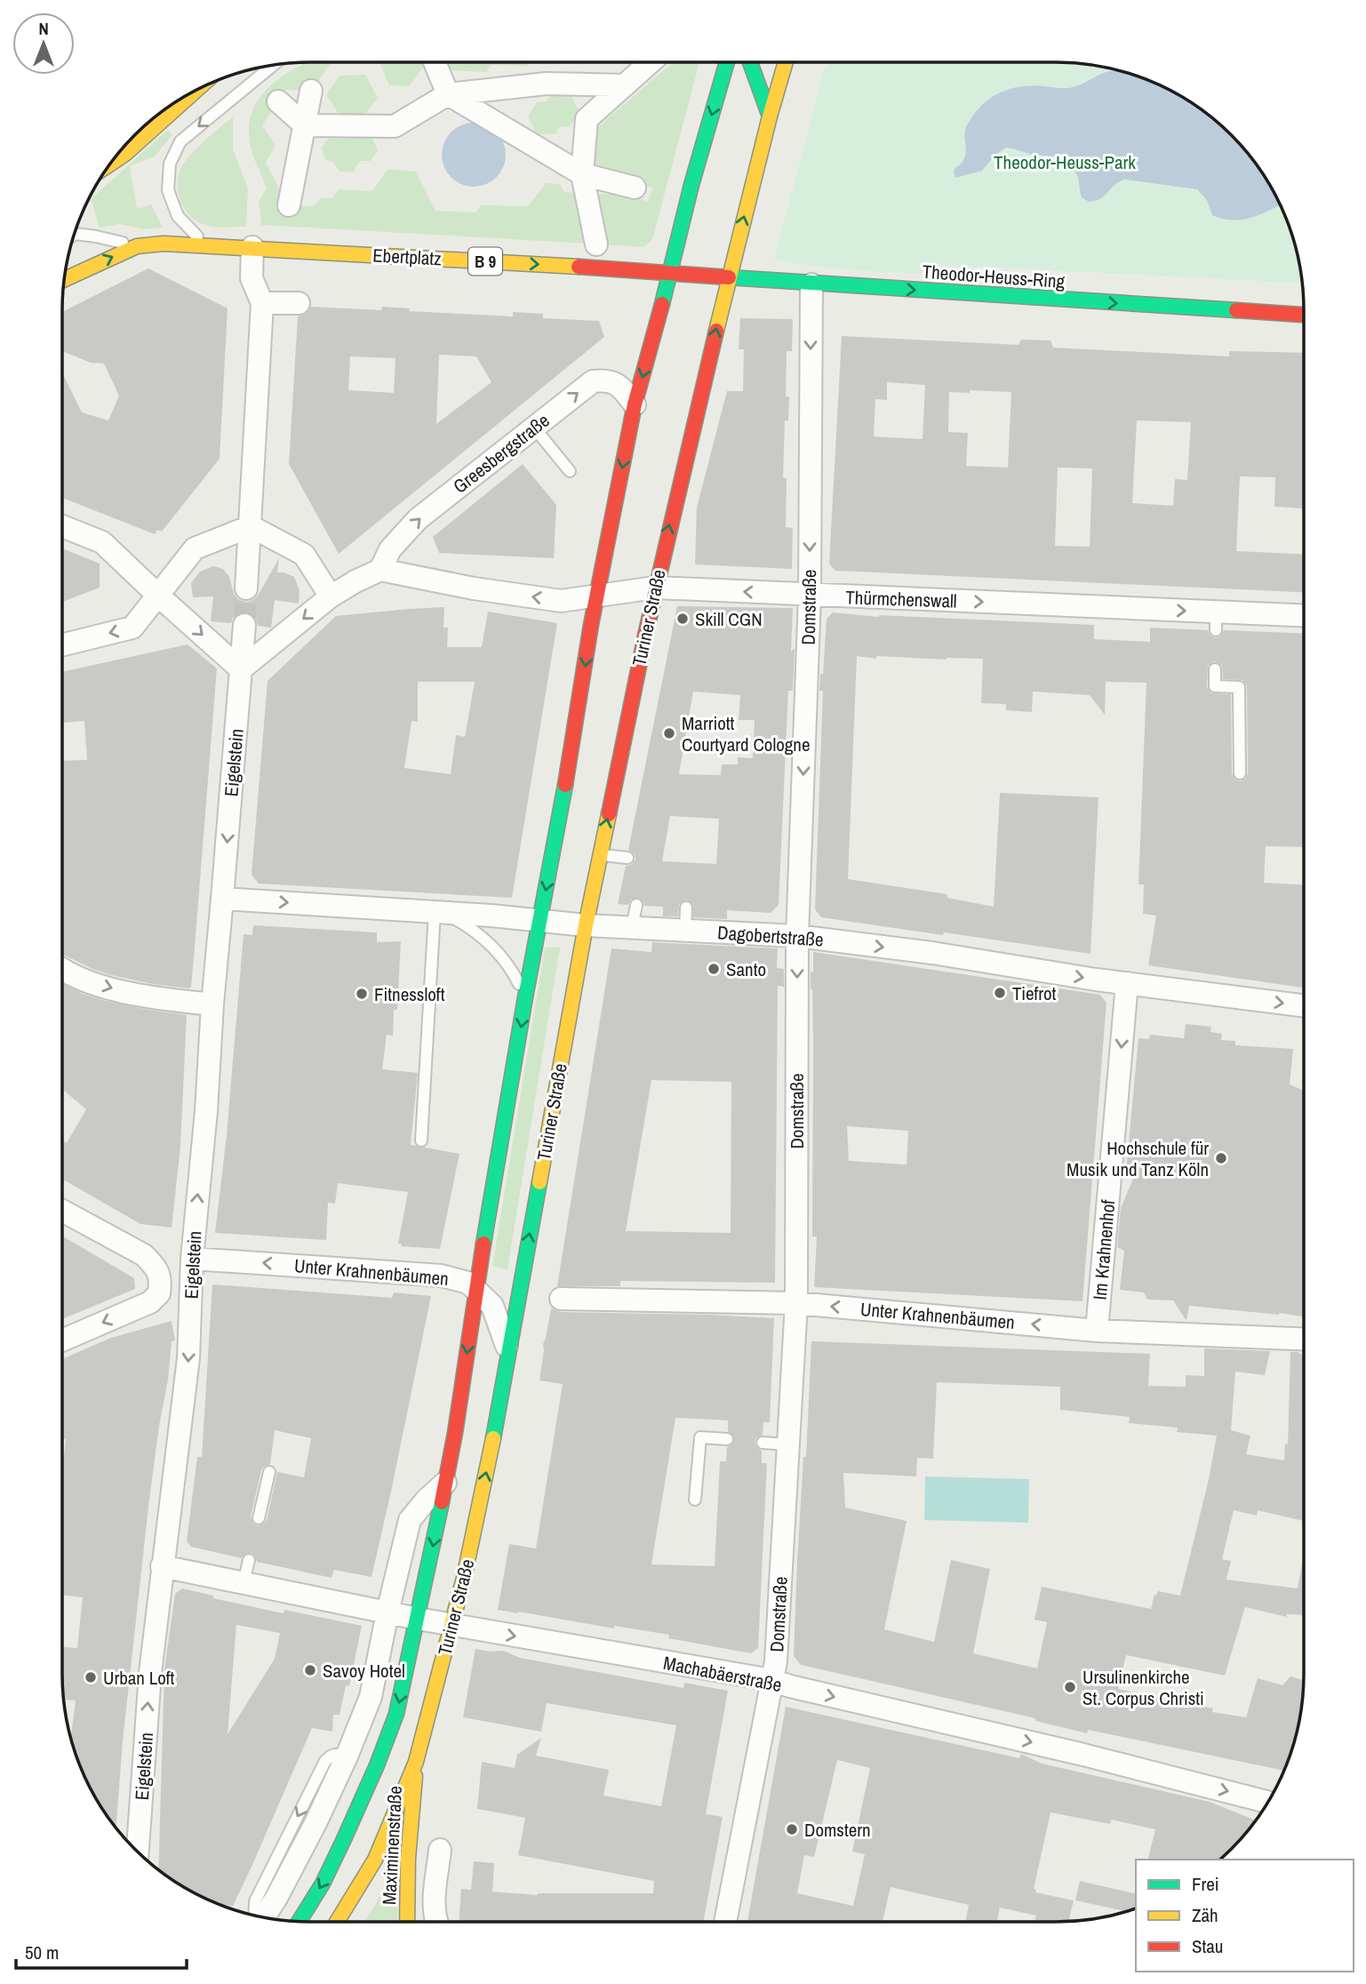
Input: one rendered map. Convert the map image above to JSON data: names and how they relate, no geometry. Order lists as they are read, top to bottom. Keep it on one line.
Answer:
{"streets":{"main road":["Ebertplatz","B 9","Theodor-Heuss-Ring","Turiner Straße","Maximinenstraße"],"street":["Greesbergstraße","Thürmchenswall","Domstraße","Eigelstein","Dagobertstraße","Im Krahnenhof","Unter Krahnenbäumen","Machabäerstraße"]},"crossings":[["Ebertplatz","B 9"],["Ebertplatz","Theodor-Heuss-Ring"],["Ebertplatz","Turiner Straße"],["Theodor-Heuss-Ring","Domstraße"],["Theodor-Heuss-Ring","Turiner Straße"],["Greesbergstraße","Thürmchenswall"],["Greesbergstraße","Turiner Straße"],["Thürmchenswall","Domstraße"],["Thürmchenswall","Turiner Straße"],["Domstraße","Dagobertstraße"],["Domstraße","Unter Krahnenbäumen"],["Domstraße","Machabäerstraße"],["Turiner Straße","Dagobertstraße"],["Turiner Straße","Unter Krahnenbäumen"],["Turiner Straße","Machabäerstraße"],["Turiner Straße","Maximinenstraße"],["Eigelstein","Dagobertstraße"],["Eigelstein","Unter Krahnenbäumen"],["Eigelstein","Machabäerstraße"],["Dagobertstraße","Im Krahnenhof"],["Im Krahnenhof","Unter Krahnenbäumen"]],"one_way":["Ebertplatz","Theodor-Heuss-Ring","Greesbergstraße","Domstraße","Dagobertstraße","Im Krahnenhof","Unter Krahnenbäumen","Machabäerstraße"],"parks":["Theodor-Heuss-Park"],"places":["Skill CGN","Marriott Courtyard Cologne","Santo","Tiefrot","Fitnessloft","Hochschule für Musik und Tanz Köln","Savoy Hotel","Urban Loft","Ursulinenkirche St. Corpus Christi","Domstern"],"legend":["Frei","Zäh","Stau"],"scale_bar":"50 m","north":"top"}
